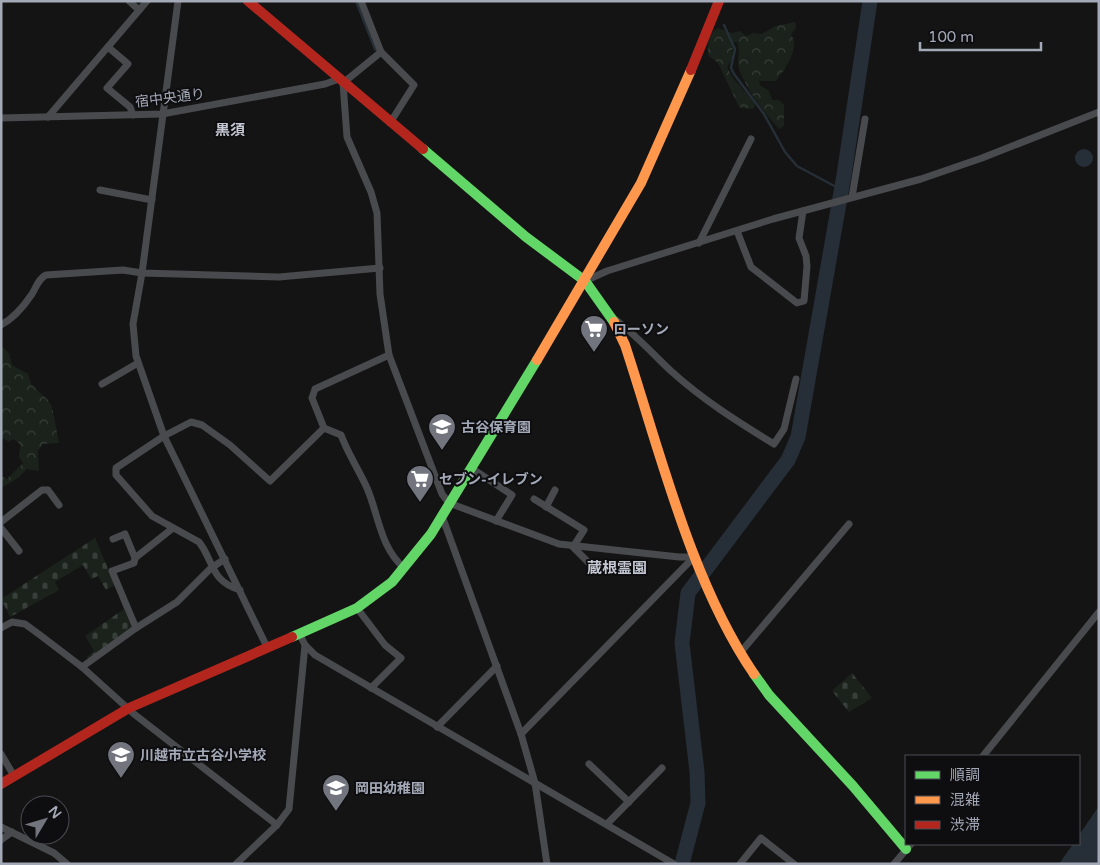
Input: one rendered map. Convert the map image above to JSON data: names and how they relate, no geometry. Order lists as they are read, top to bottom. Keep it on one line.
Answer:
{"streets":{"street":["宿中央通り"]},"districts":["黒須","蔵根霊園"],"places":{"supermarket":["ローソン","セブン-イレブン"],"school or university":["古谷保育園","川越市立古谷小学校","岡田幼稚園"]},"legend":["順調","混雑","渋滞"],"scale_bar":"100 m","north":"top right"}
